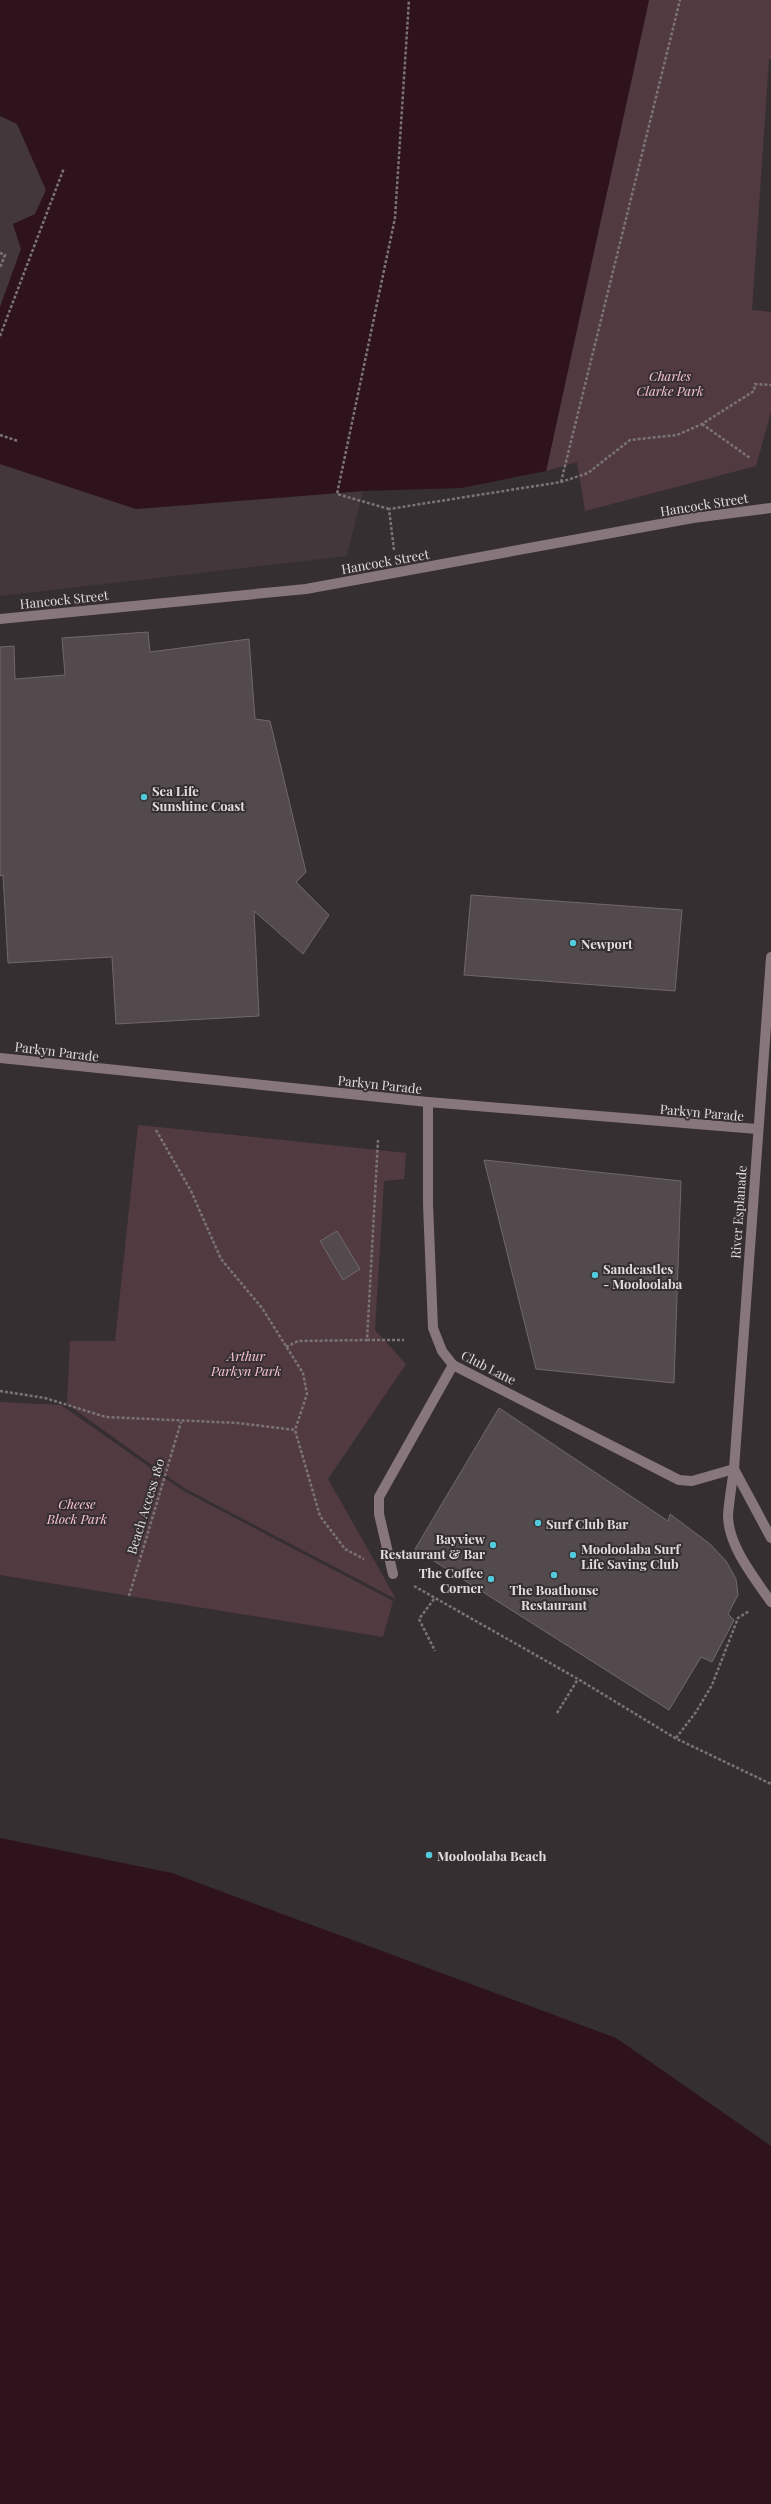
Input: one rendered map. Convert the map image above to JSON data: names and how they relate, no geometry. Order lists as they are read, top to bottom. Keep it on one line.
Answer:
{"streets":{"street":["Hancock Street","Parkyn Parade","River Esplanade","Club Lane"],"path":["Beach Access 180"]},"crossings":[["Parkyn Parade","River Esplanade"],["Parkyn Parade","Club Lane"],["River Esplanade","Club Lane"]],"parks":["Charles Clarke Park","Arthur Parkyn Park","Cheese Block Park"],"places":["Sea Life Sunshine Coast","Newport","Sandcastles - Mooloolaba","Surf Club Bar","Bayview Restaurant & Bar","Mooloolaba Surf Life Saving Club","The Boathouse Restaurant","The Coffee Corner","Mooloolaba Beach"]}
